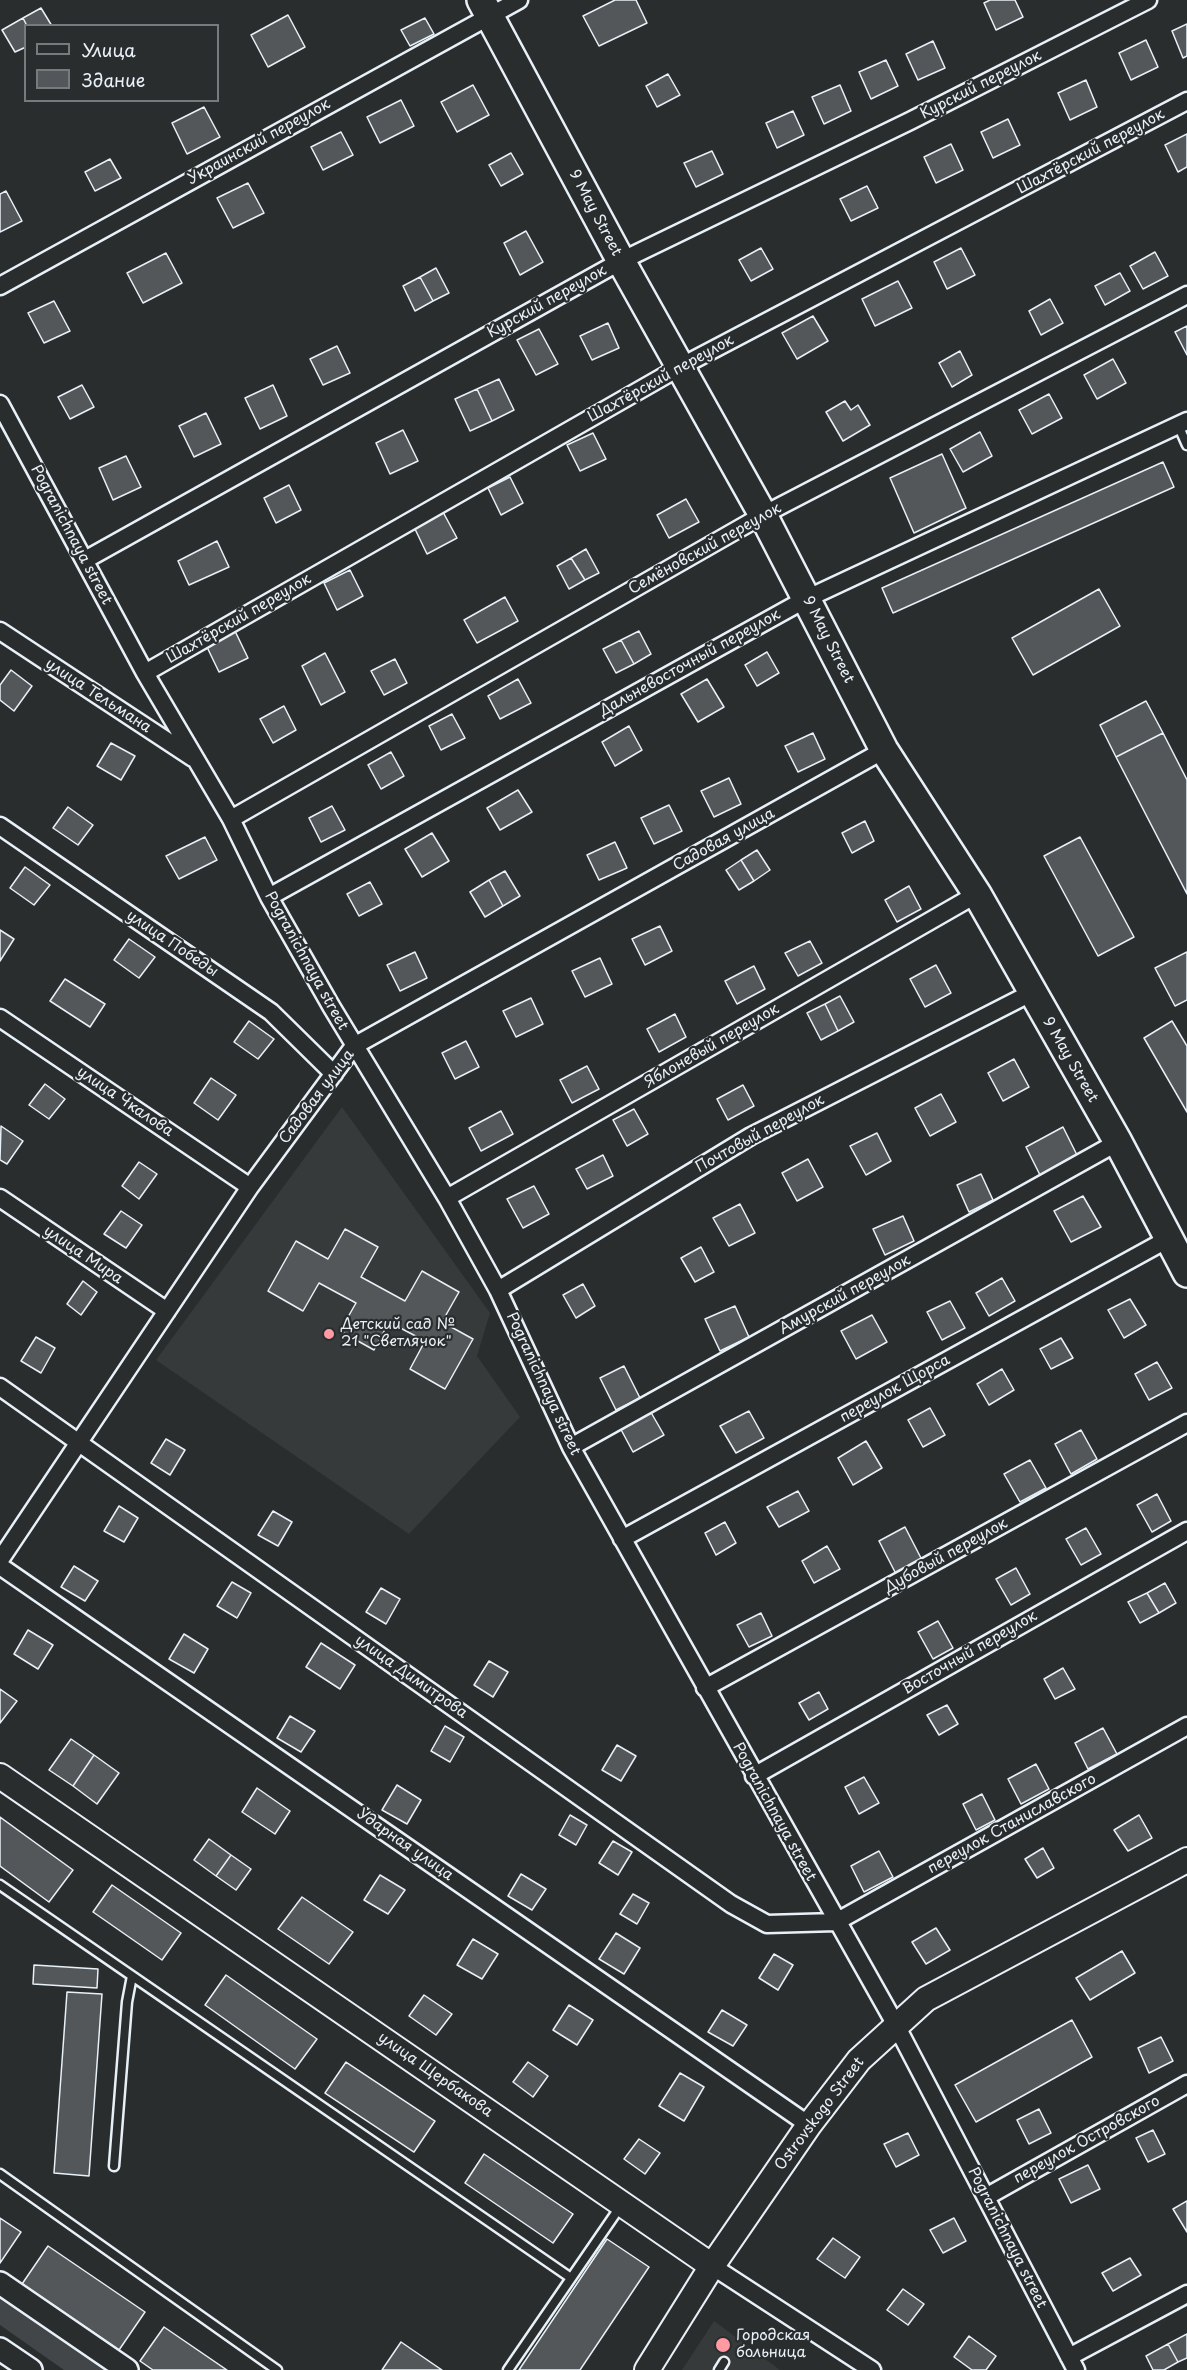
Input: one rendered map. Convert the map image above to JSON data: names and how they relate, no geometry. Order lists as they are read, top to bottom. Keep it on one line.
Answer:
{"streets":{"main road":["9 May Street","улица Щербакова","Ostrovskogo Street"],"street":["Курский переулок","Украинский переулок","Шахтёрский переулок","Pogranichnaya street","Семёновский переулок","Дальневосточный переулок","улица Тельмана","Садовая улица","улица Победы","Яблоневый переулок","улица Чкалова","Почтовый переулок","улица Мира","Амурский переулок","переулок Щорса","Дубовый переулок","Восточный переулок","улица Димитрова","переулок Станиславского","Ударная улица","переулок Островского"]},"crossings":[["Курский переулок","9 May Street"],["Курский переулок","Pogranichnaya street"],["Украинский переулок","9 May Street"],["Шахтёрский переулок","9 May Street"],["Шахтёрский переулок","Pogranichnaya street"],["9 May Street","Семёновский переулок"],["9 May Street","Дальневосточный переулок"],["9 May Street","Садовая улица"],["9 May Street","Яблоневый переулок"],["9 May Street","Почтовый переулок"],["9 May Street","Амурский переулок"],["9 May Street","переулок Щорса"],["Pogranichnaya street","Семёновский переулок"],["Pogranichnaya street","Дальневосточный переулок"],["Pogranichnaya street","улица Тельмана"],["Pogranichnaya street","Садовая улица"],["Pogranichnaya street","Яблоневый переулок"],["Pogranichnaya street","Почтовый переулок"],["Pogranichnaya street","Амурский переулок"],["Pogranichnaya street","переулок Щорса"],["Pogranichnaya street","Дубовый переулок"],["Pogranichnaya street","Восточный переулок"],["Pogranichnaya street","улица Димитрова"],["Pogranichnaya street","переулок Станиславского"],["Pogranichnaya street","Ostrovskogo Street"],["Pogranichnaya street","переулок Островского"],["Садовая улица","улица Победы"],["Садовая улица","улица Чкалова"],["Садовая улица","улица Мира"],["Садовая улица","улица Димитрова"],["улица Димитрова","переулок Станиславского"],["Ударная улица","Ostrovskogo Street"],["улица Щербакова","Ostrovskogo Street"]],"places":["Детский сад № 21 \"Светлячок\"","Городская больница"],"legend":["Улица","Здание"]}
